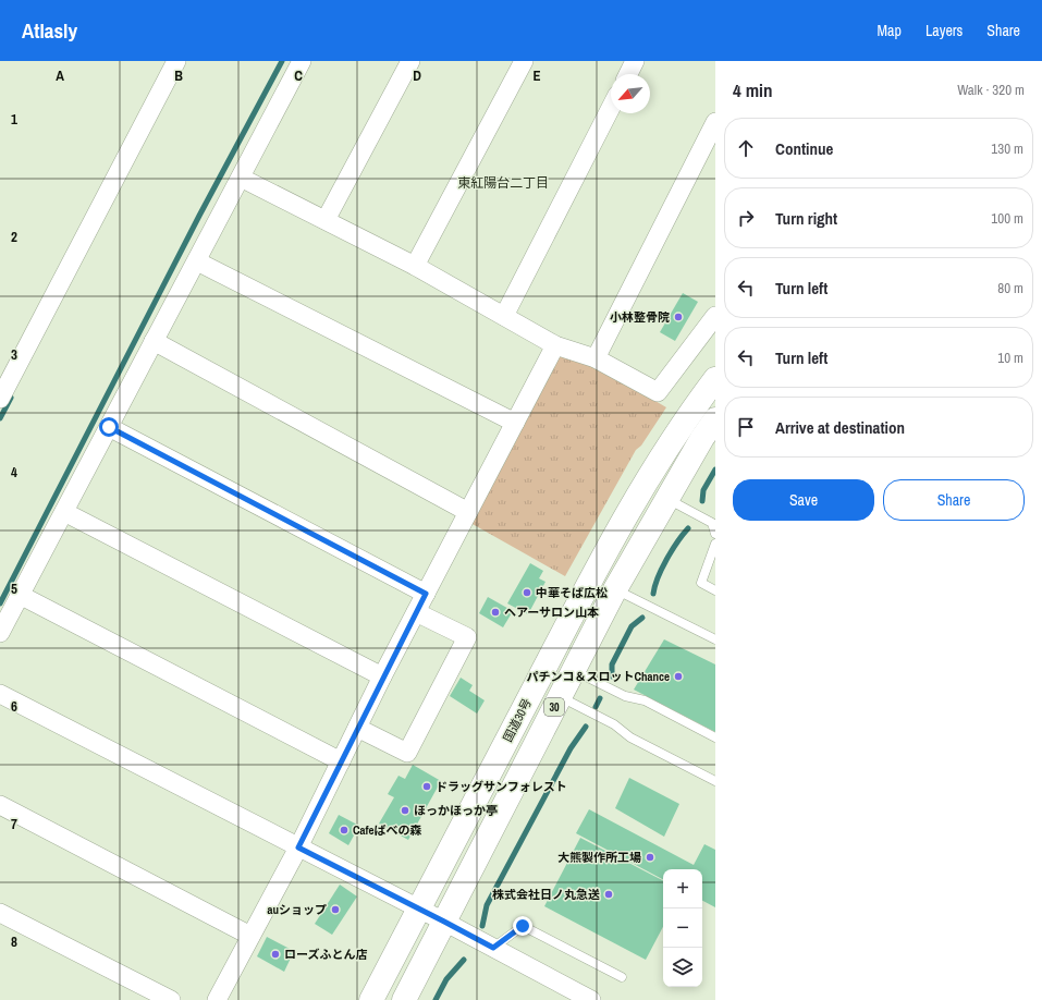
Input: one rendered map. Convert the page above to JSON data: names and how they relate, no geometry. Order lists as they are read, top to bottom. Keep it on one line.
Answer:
{"streets":{"highway":["30","国道30号"]},"districts":["東紅陽台二丁目"],"places":["小林整骨院","中華そば広松","ヘアーサロン山本","パチンコ＆スロットChance","ドラッグサンフォレスト","ほっかほっか亭","Cafeばべの森","大熊製作所工場","株式会社日ノ丸急送","auショップ","ローズふとん店"],"north":"bottom left","page":{"header":"Atlasly","nav":["Map","Layers","Share"],"heading":["4 min","Walk · 320 m"],"list":[["Continue","130 m"],["Turn right","100 m"],["Turn left","80 m"],["Turn left","10 m"],"Arrive at destination"],"buttons":["Save","Share"],"map_buttons":["+","−"]},"grid":{"columns":["A","B","C","D","E"],"rows":["1","2","3","4","5","6","7","8"]}}
